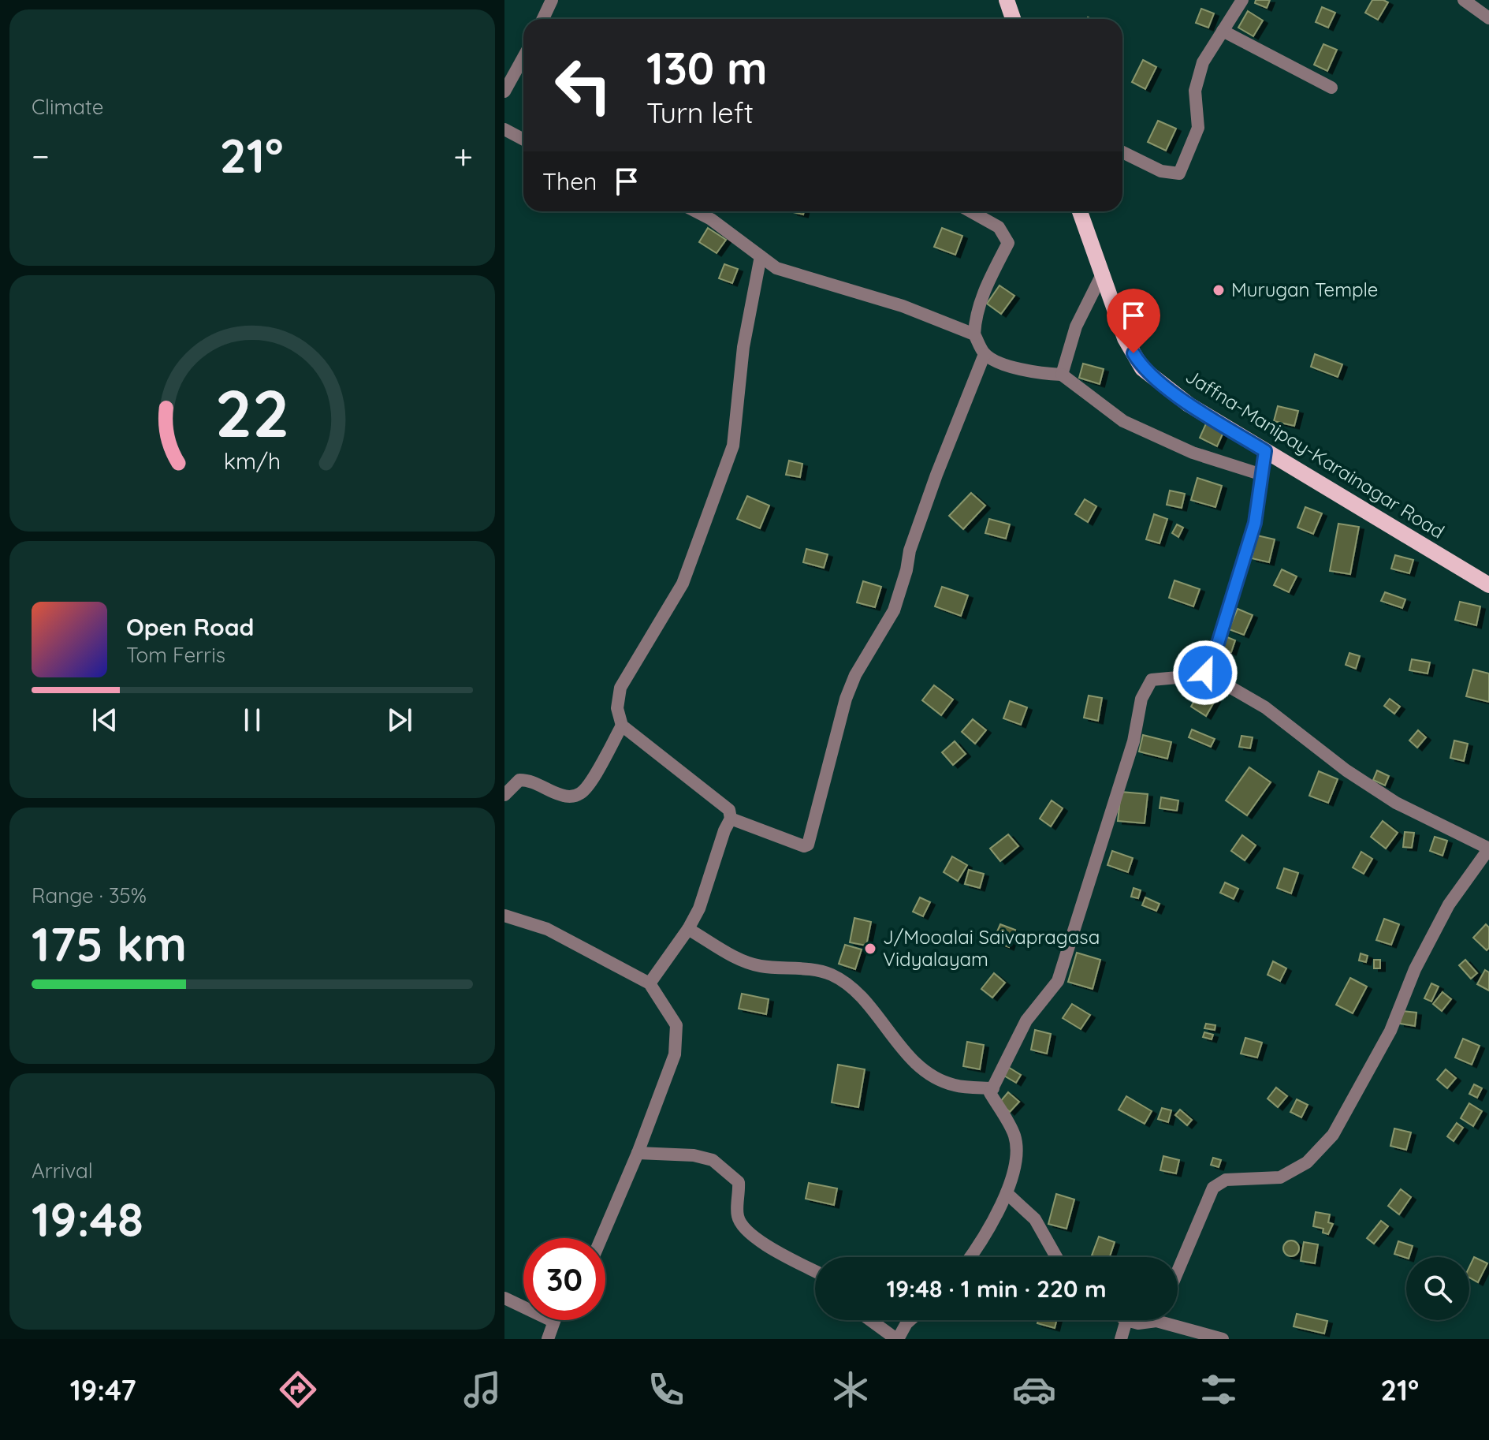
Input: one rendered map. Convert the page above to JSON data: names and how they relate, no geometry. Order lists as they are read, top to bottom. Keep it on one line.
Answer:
{"streets":{"main road":["Jaffna-Manipay-Karainagar Road"]},"places":["Murugan Temple","J/Mooalai Saivapragasa Vidyalayam"],"page":{"tile":["Climate",["Range · 35%","175 km"],["Arrival","19:48"]],"turn":["130 m","Turn left"],"heat":["−","21°","+"],"then":"Then","song":["Open Road","Tom Ferris"],"limit":"30","trip":"19:48 · 1 min · 220 m","tabs":["19:47","21°"],"gauge":["22","km/h"]}}
